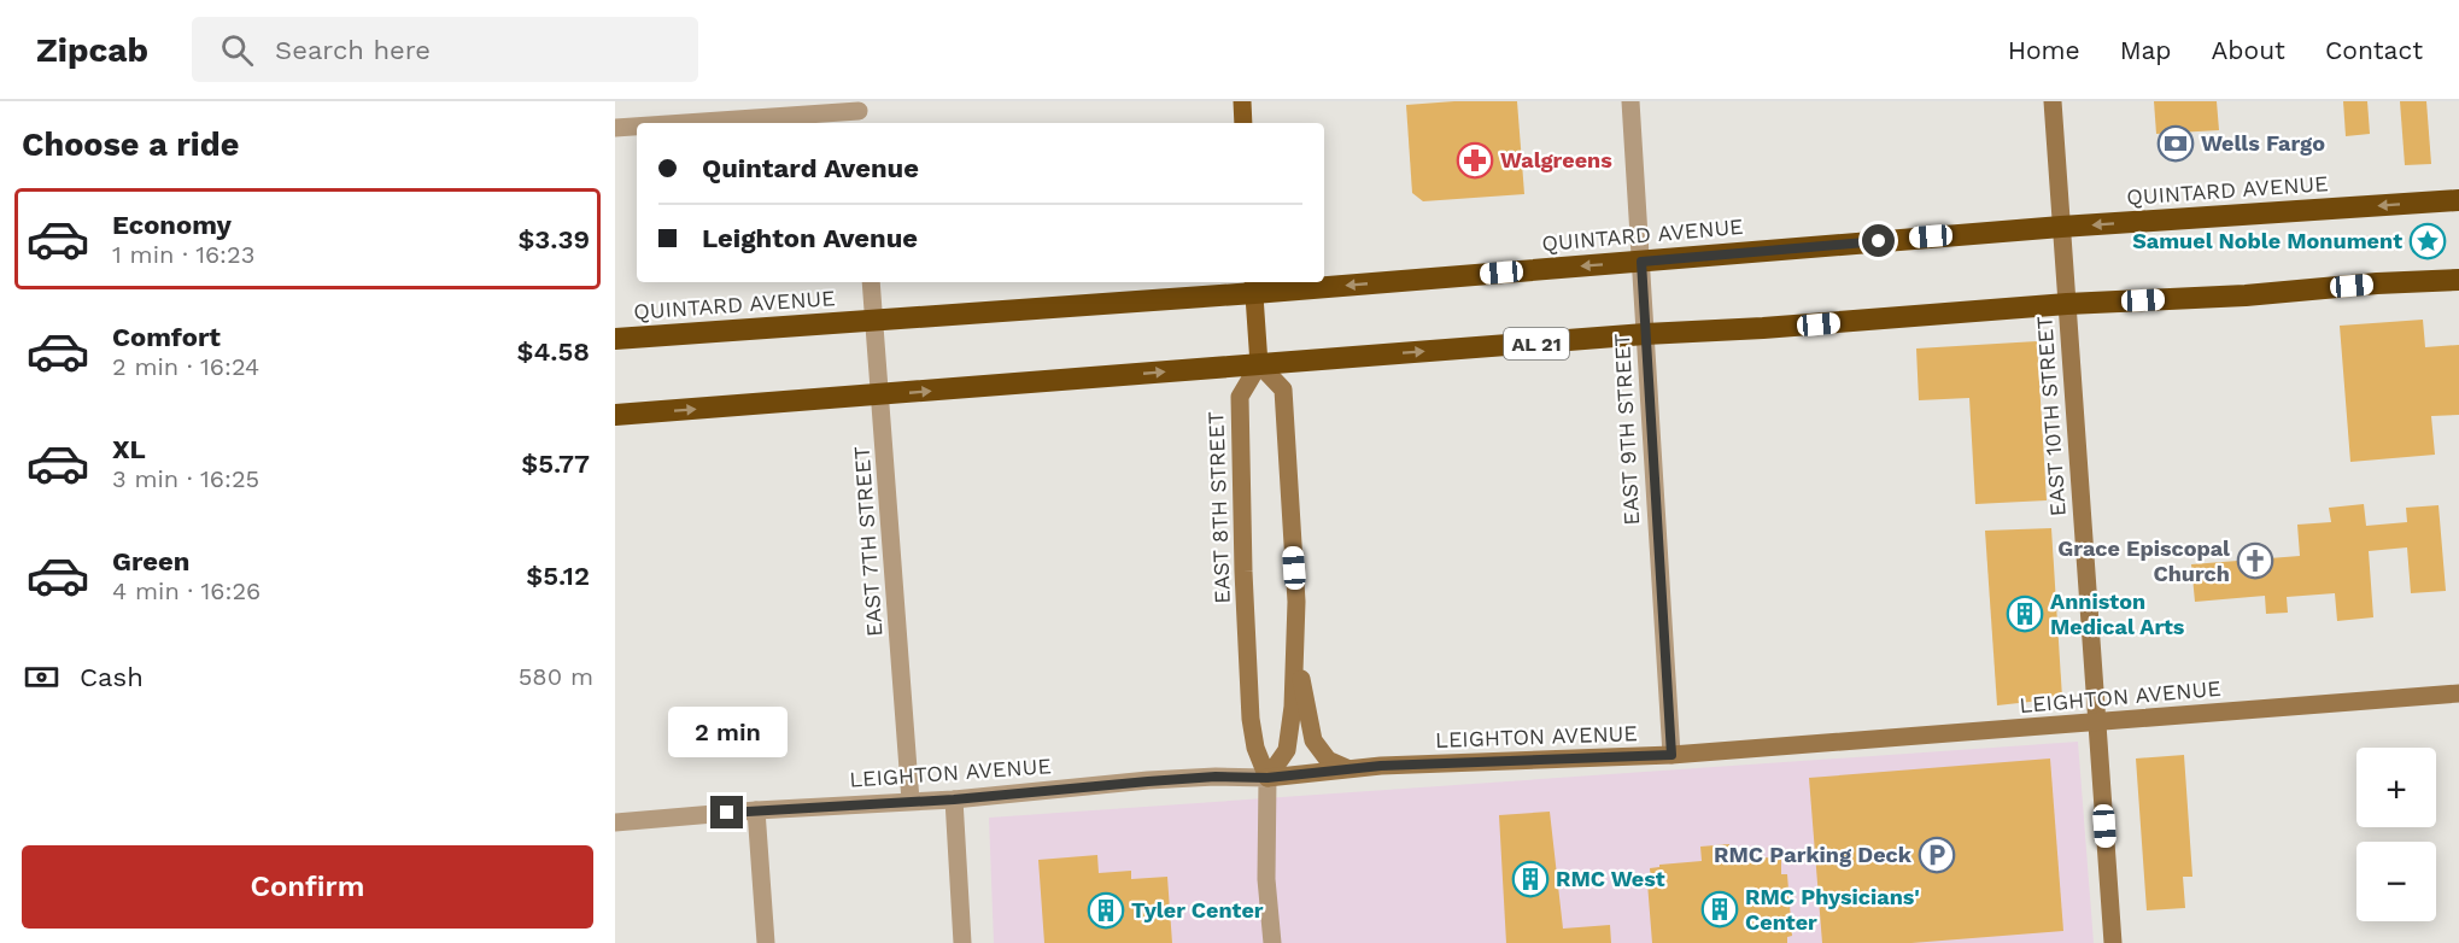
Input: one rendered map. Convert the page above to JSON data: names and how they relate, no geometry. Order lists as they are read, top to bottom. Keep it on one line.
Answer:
{"streets":{"highway":["QUINTARD AVENUE","AL 21"],"street":["EAST 10TH STREET","EAST 9TH STREET","EAST 8TH STREET","EAST 7TH STREET","LEIGHTON AVENUE"]},"crossings":[["QUINTARD AVENUE","EAST 10TH STREET"],["QUINTARD AVENUE","EAST 9TH STREET"],["QUINTARD AVENUE","EAST 7TH STREET"],["AL 21","EAST 10TH STREET"],["AL 21","EAST 9TH STREET"],["AL 21","EAST 8TH STREET"],["AL 21","EAST 7TH STREET"],["EAST 10TH STREET","LEIGHTON AVENUE"],["EAST 9TH STREET","LEIGHTON AVENUE"],["EAST 8TH STREET","LEIGHTON AVENUE"],["EAST 7TH STREET","LEIGHTON AVENUE"]],"places":{"bank":["Wells Fargo"],"pharmacy":["Walgreens"],"place":["Samuel Noble Monument"],"church":["Grace Episcopal Church"],"building":["Anniston Medical Arts","RMC West","RMC Physicians' Center","Tyler Center"],"parking":["RMC Parking Deck"]},"page":{"header":"Zipcab","search":"Search here","nav":["Home","Map","About","Contact"],"heading":"Choose a ride","banner":["Quintard Avenue","Leighton Avenue"],"list":[{"name":"Economy","note":"1 min · 16:23","value":"$3.39"},{"name":"Comfort","note":"2 min · 16:24","value":"$4.58"},{"name":"XL","note":"3 min · 16:25","value":"$5.77"},{"name":"Green","note":"4 min · 16:26","value":"$5.12"}],"pay":["Cash","580 m"],"bubble":"2 min","map_buttons":["+","−"],"buttons":"Confirm"}}
